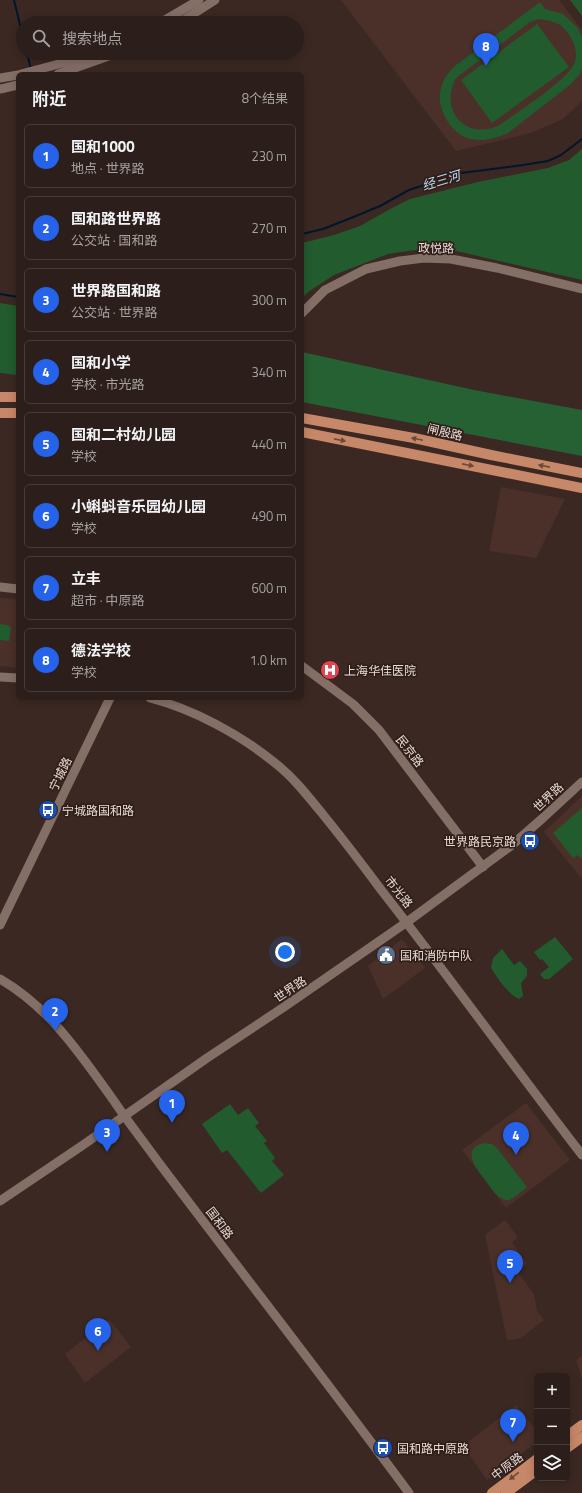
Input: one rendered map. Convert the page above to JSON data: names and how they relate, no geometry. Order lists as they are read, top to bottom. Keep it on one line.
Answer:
{"streets":{"main road":["闸殷路","中原路"],"street":["政悦路","民京路","宁城路","世界路","市光路","国和路"]},"crossings":[["民京路","世界路"],["世界路","市光路"],["世界路","国和路"]],"water":["经三河"],"places":{"hospital":["上海华佳医院"],"bus stop":["宁城路国和路","世界路民京路","国和路中原路"],"public building":["国和消防中队"]},"page":{"search":"搜索地点","pins":["8","2","1","3","4","5","6","7"],"heading":["附近","8个结果"],"list":[{"mark":"1","name":"国和1000","note":"地点 · 世界路","value":"230 m"},{"mark":"2","name":"国和路世界路","note":"公交站 · 国和路","value":"270 m"},{"mark":"3","name":"世界路国和路","note":"公交站 · 世界路","value":"300 m"},{"mark":"4","name":"国和小学","note":"学校 · 市光路","value":"340 m"},{"mark":"5","name":"国和二村幼儿园","note":"学校","value":"440 m"},{"mark":"6","name":"小蝌蚪音乐园幼儿园","note":"学校","value":"490 m"},{"mark":"7","name":"立丰","note":"超市 · 中原路","value":"600 m"},{"mark":"8","name":"德法学校","note":"学校","value":"1.0 km"}],"map_buttons":["+","−"]}}
